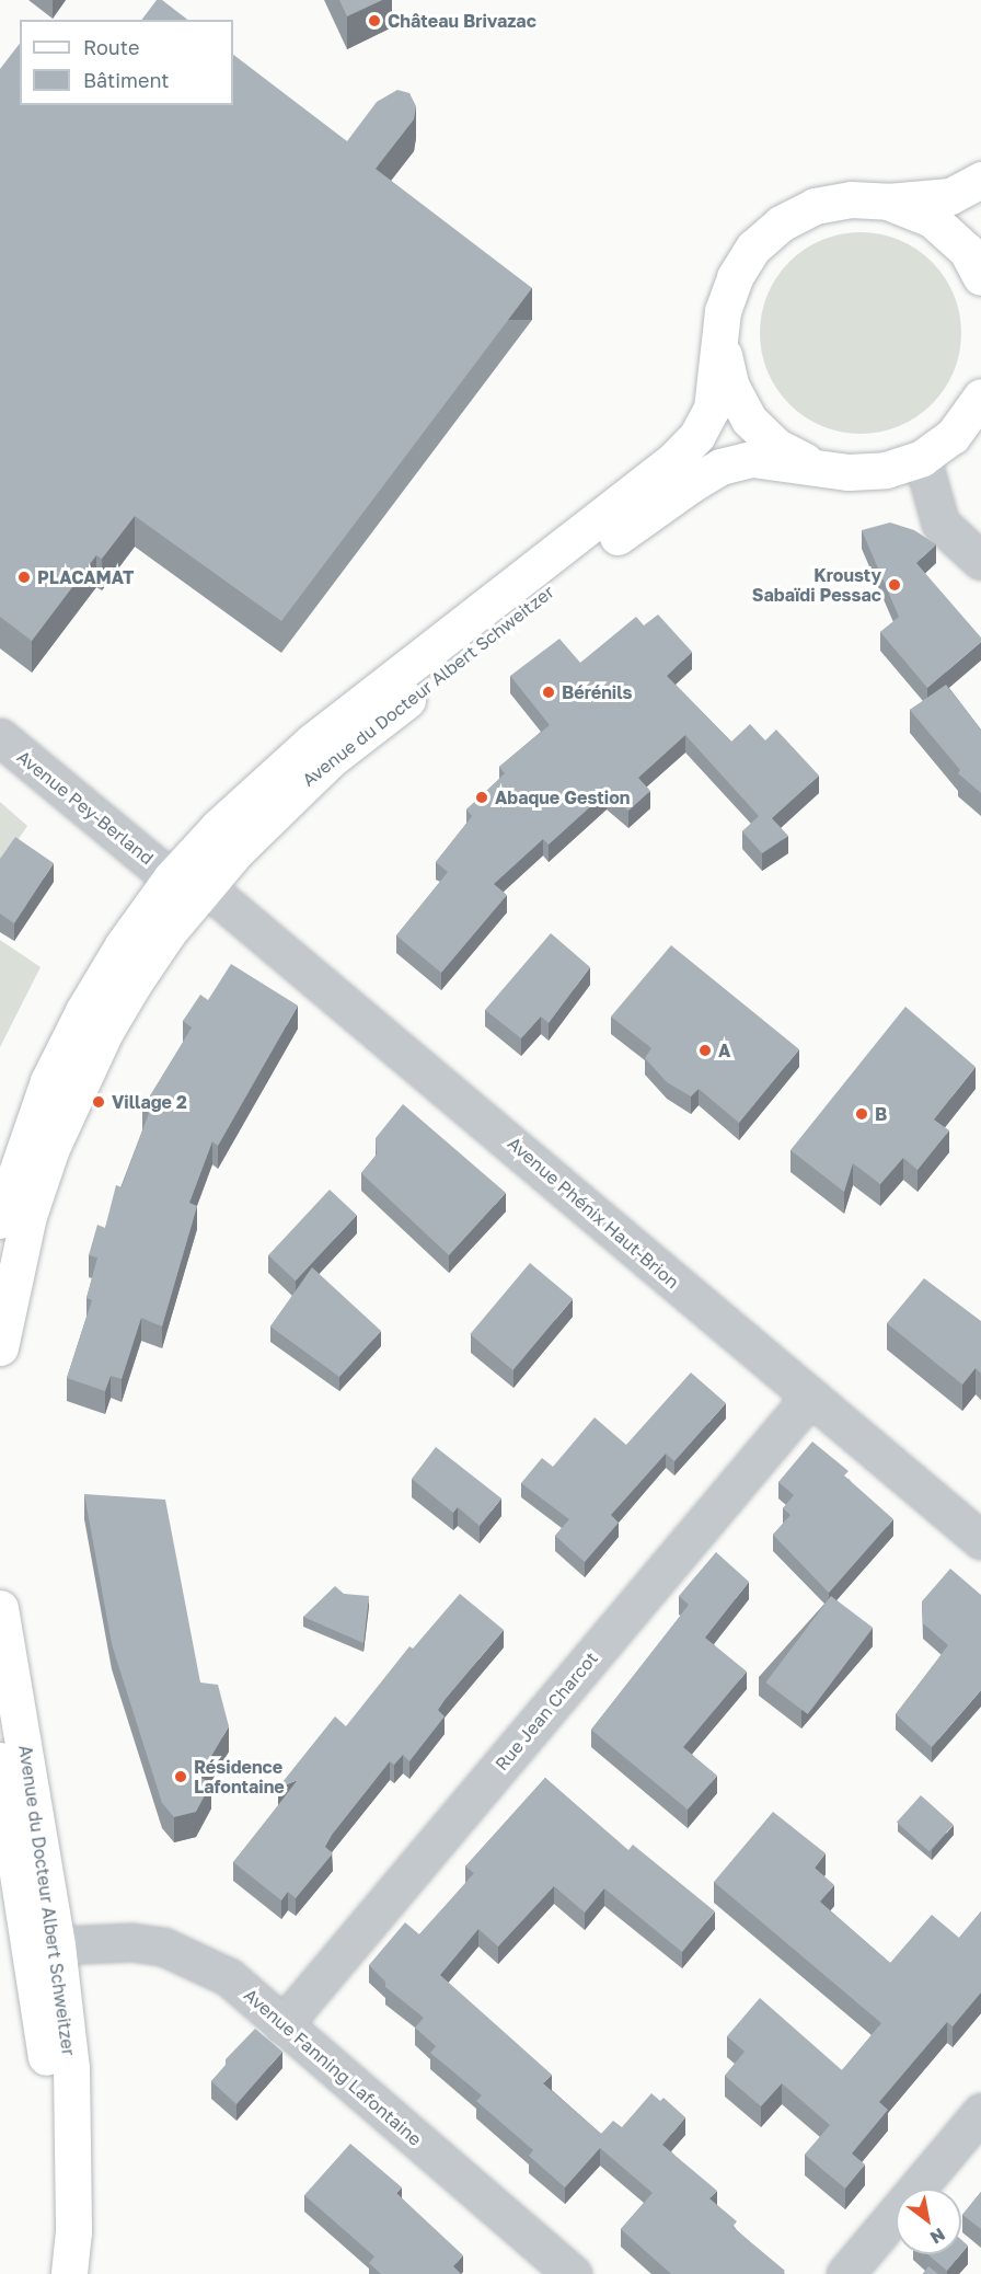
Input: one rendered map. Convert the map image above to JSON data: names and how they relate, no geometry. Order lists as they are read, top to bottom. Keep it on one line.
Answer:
{"streets":{"main road":["Avenue du Docteur Albert Schweitzer"],"street":["Avenue Pey-Berland","Avenue Phénix Haut-Brion","Rue Jean Charcot","Avenue Fanning Lafontaine"]},"crossings":[["Avenue du Docteur Albert Schweitzer","Avenue Pey-Berland"],["Avenue du Docteur Albert Schweitzer","Avenue Phénix Haut-Brion"],["Avenue du Docteur Albert Schweitzer","Avenue Fanning Lafontaine"],["Avenue Phénix Haut-Brion","Rue Jean Charcot"],["Rue Jean Charcot","Avenue Fanning Lafontaine"]],"places":["Château Brivazac","PLACAMAT","Krousty Sabaïdi Pessac","Bérénils","Abaque Gestion","A","Village 2","B","Résidence Lafontaine"],"legend":["Route","Bâtiment"],"north":"bottom right"}
